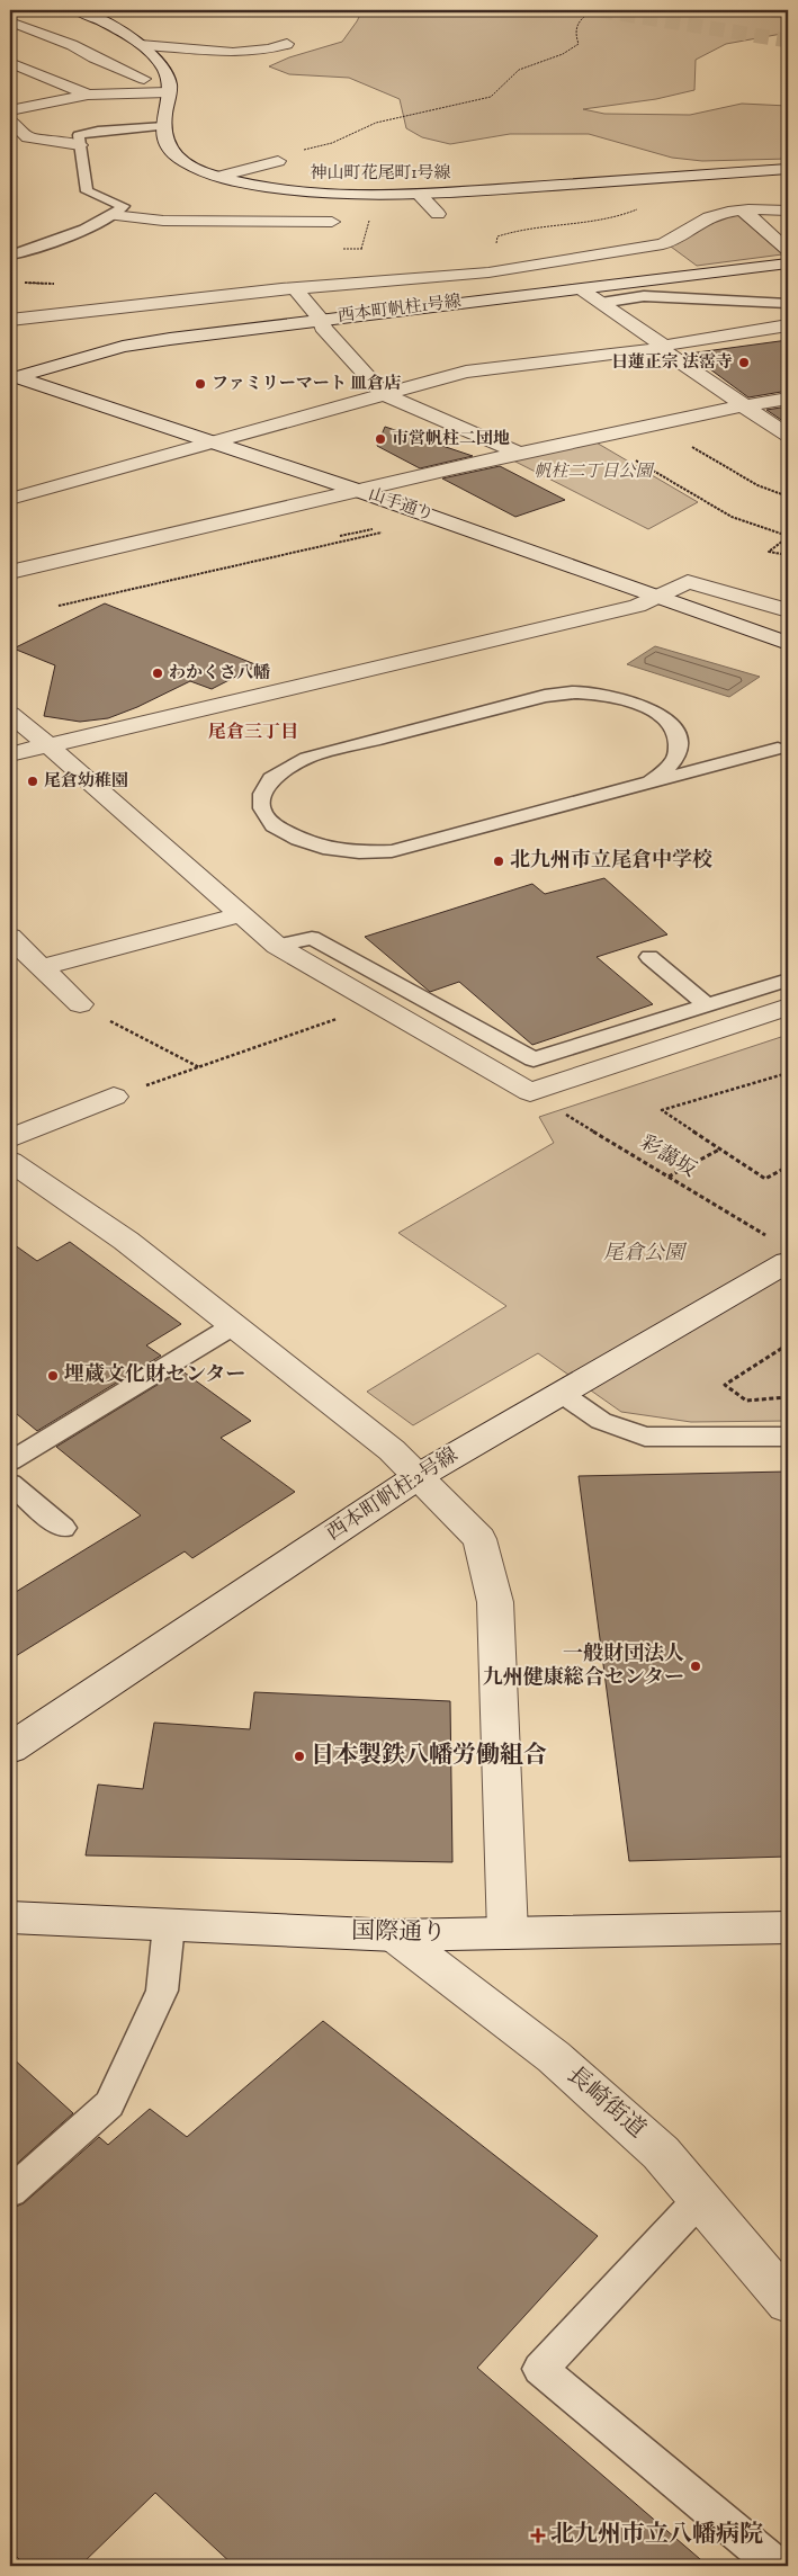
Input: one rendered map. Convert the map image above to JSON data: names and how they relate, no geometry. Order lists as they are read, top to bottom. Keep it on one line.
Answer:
{"streets":{"street":["神山町花尾町1号線","西本町帆柱1号線","山手通り","西本町帆柱2号線","国際通り","長崎街道"],"path":["彩藹坂"]},"crossings":[["西本町帆柱1号線","山手通り"],["彩藹坂","西本町帆柱2号線"],["国際通り","長崎街道"]],"districts":["尾倉三丁目"],"parks":["帆柱二丁目公園","尾倉公園"],"places":{"other":["日蓮正宗 法霑寺","ファミリーマート 皿倉店","市営帆柱二団地","わかくさ八幡","尾倉幼稚園","北九州市立尾倉中学校","埋蔵文化財センター","一般財団法人 九州健康総合センター","日本製鉄八幡労働組合"],"health":["北九州市立八幡病院"]}}
